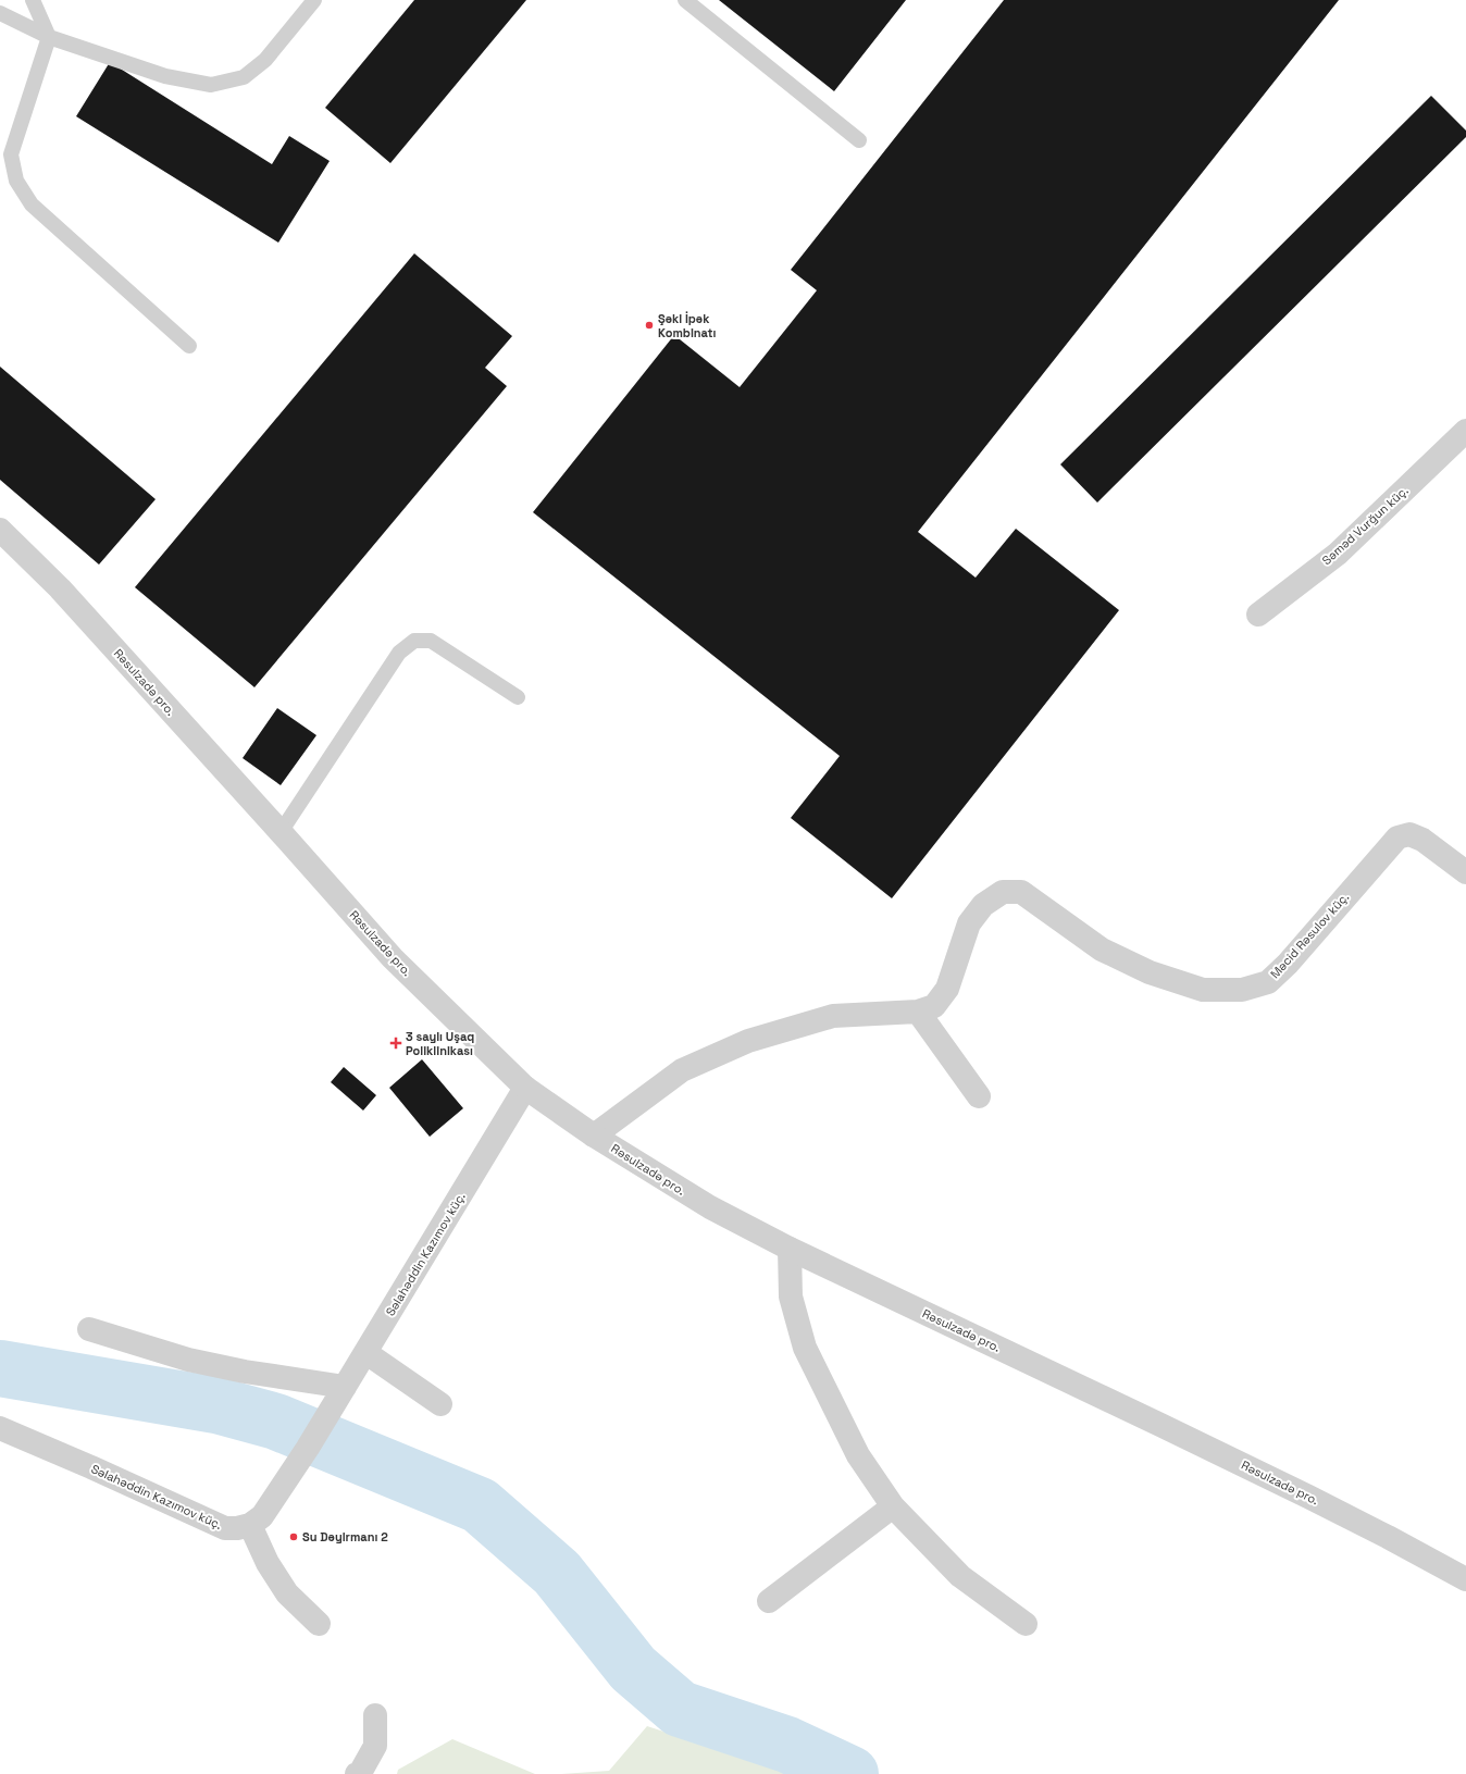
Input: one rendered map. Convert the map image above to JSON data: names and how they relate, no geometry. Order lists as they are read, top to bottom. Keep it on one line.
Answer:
{"streets":{"street":["Səməd Vurğun küç.","Rəsulzadə pro.","Məcid Rəsulov küç.","Səlahəddin Kazımov küç."]},"crossings":[["Rəsulzadə pro.","Məcid Rəsulov küç."],["Rəsulzadə pro.","Səlahəddin Kazımov küç."]],"places":{"other":["Şəki İpək Kombinatı","Su Dəyirmanı 2"],"health":["3 saylı Uşaq Poliklinikası"]}}
